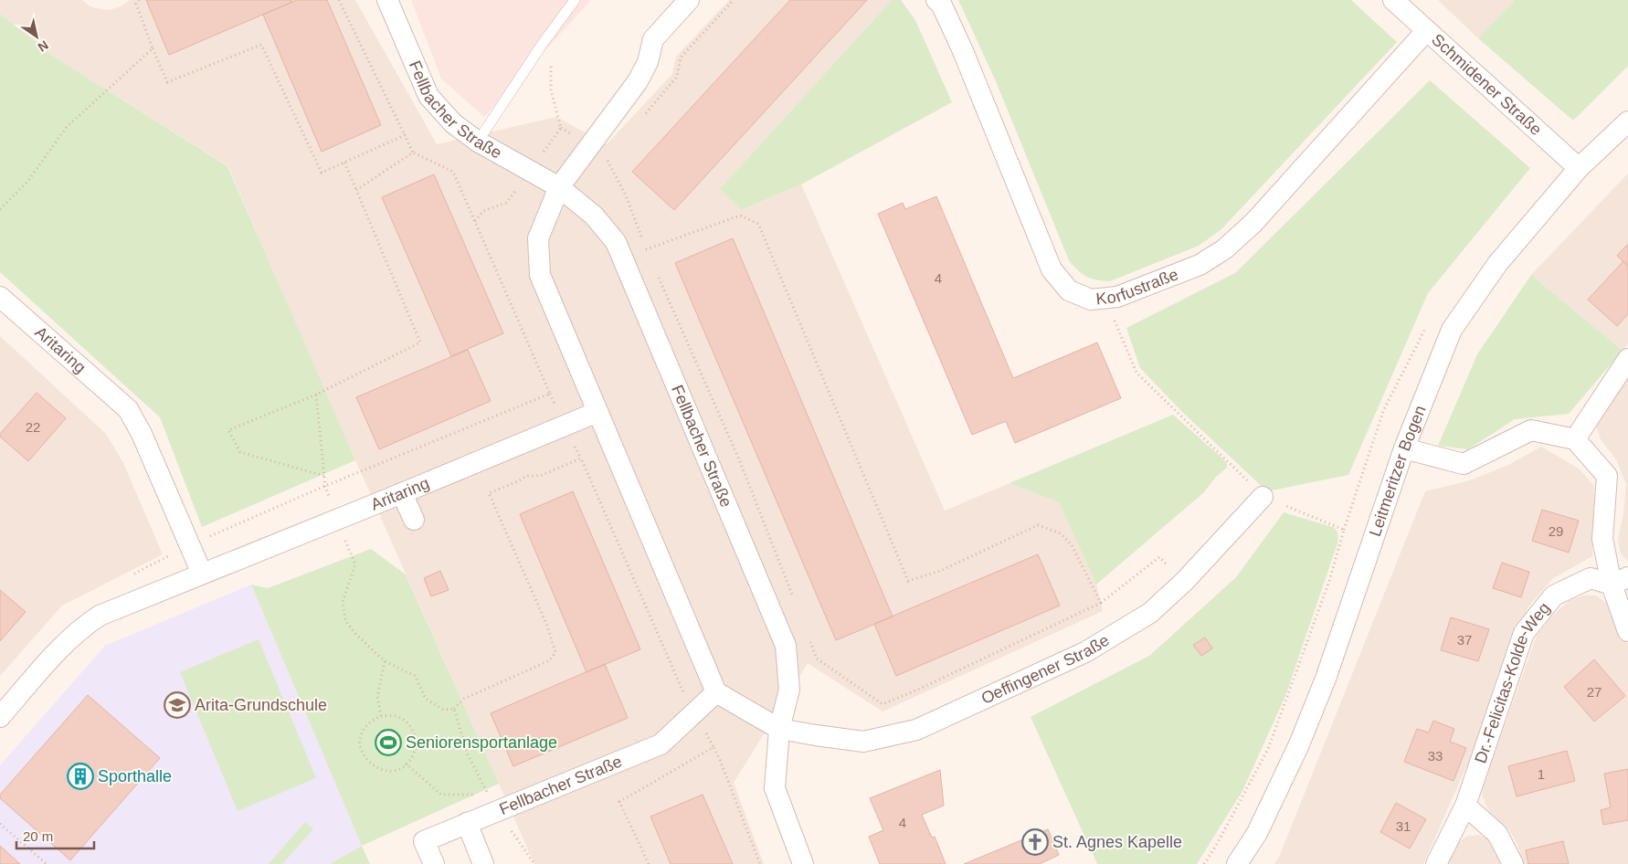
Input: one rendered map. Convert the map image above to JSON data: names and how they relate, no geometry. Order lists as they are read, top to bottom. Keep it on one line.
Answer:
{"streets":{"street":["Schmidener Straße","Fellbacher Straße","Korfustraße","Aritaring","Leitmeritzer Bogen","Oeffingener Straße","Dr.-Felicitas-Kolde-Weg"]},"crossings":[["Schmidener Straße","Korfustraße"],["Schmidener Straße","Leitmeritzer Bogen"],["Fellbacher Straße","Oeffingener Straße"]],"places":{"school or university":["Arita-Grundschule"],"sports":["Seniorensportanlage"],"building":["Sporthalle"],"church":["St. Agnes Kapelle"]},"house_numbers":["4","22","29","37","27","33","1","4","31"],"scale_bar":"20 m","north":"bottom right"}
